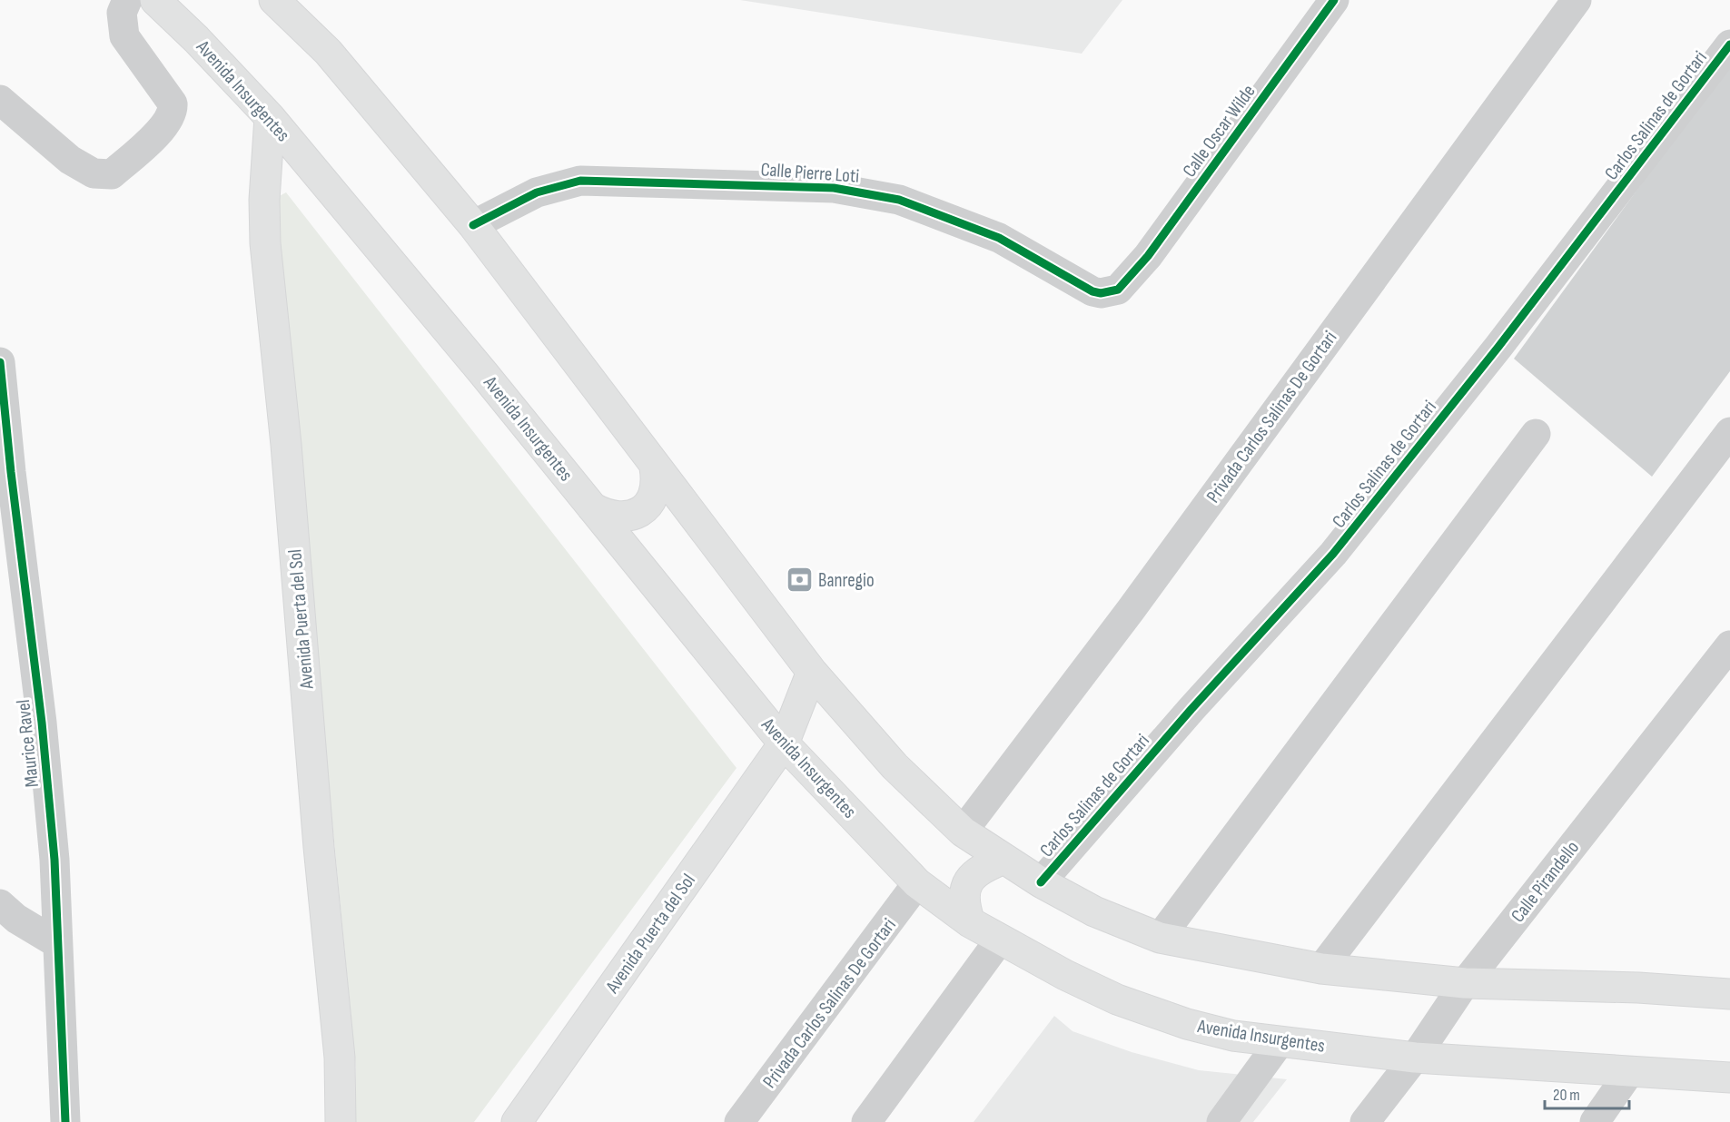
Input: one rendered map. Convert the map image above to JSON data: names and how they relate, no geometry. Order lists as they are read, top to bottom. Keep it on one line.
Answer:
{"streets":{"main road":["Avenida Insurgentes","Avenida Puerta del Sol"],"street":["Carlos Salinas de Gortari","Calle Oscar Wilde","Calle Pierre Loti","Privada Carlos Salinas De Gortari","Maurice Ravel","Calle Pirandello"]},"crossings":[["Avenida Insurgentes","Privada Carlos Salinas De Gortari"],["Avenida Insurgentes","Avenida Puerta del Sol"],["Avenida Insurgentes","Calle Pirandello"],["Calle Oscar Wilde","Calle Pierre Loti"]],"places":{"bank":["Banregio"]},"scale_bar":"20 m"}
